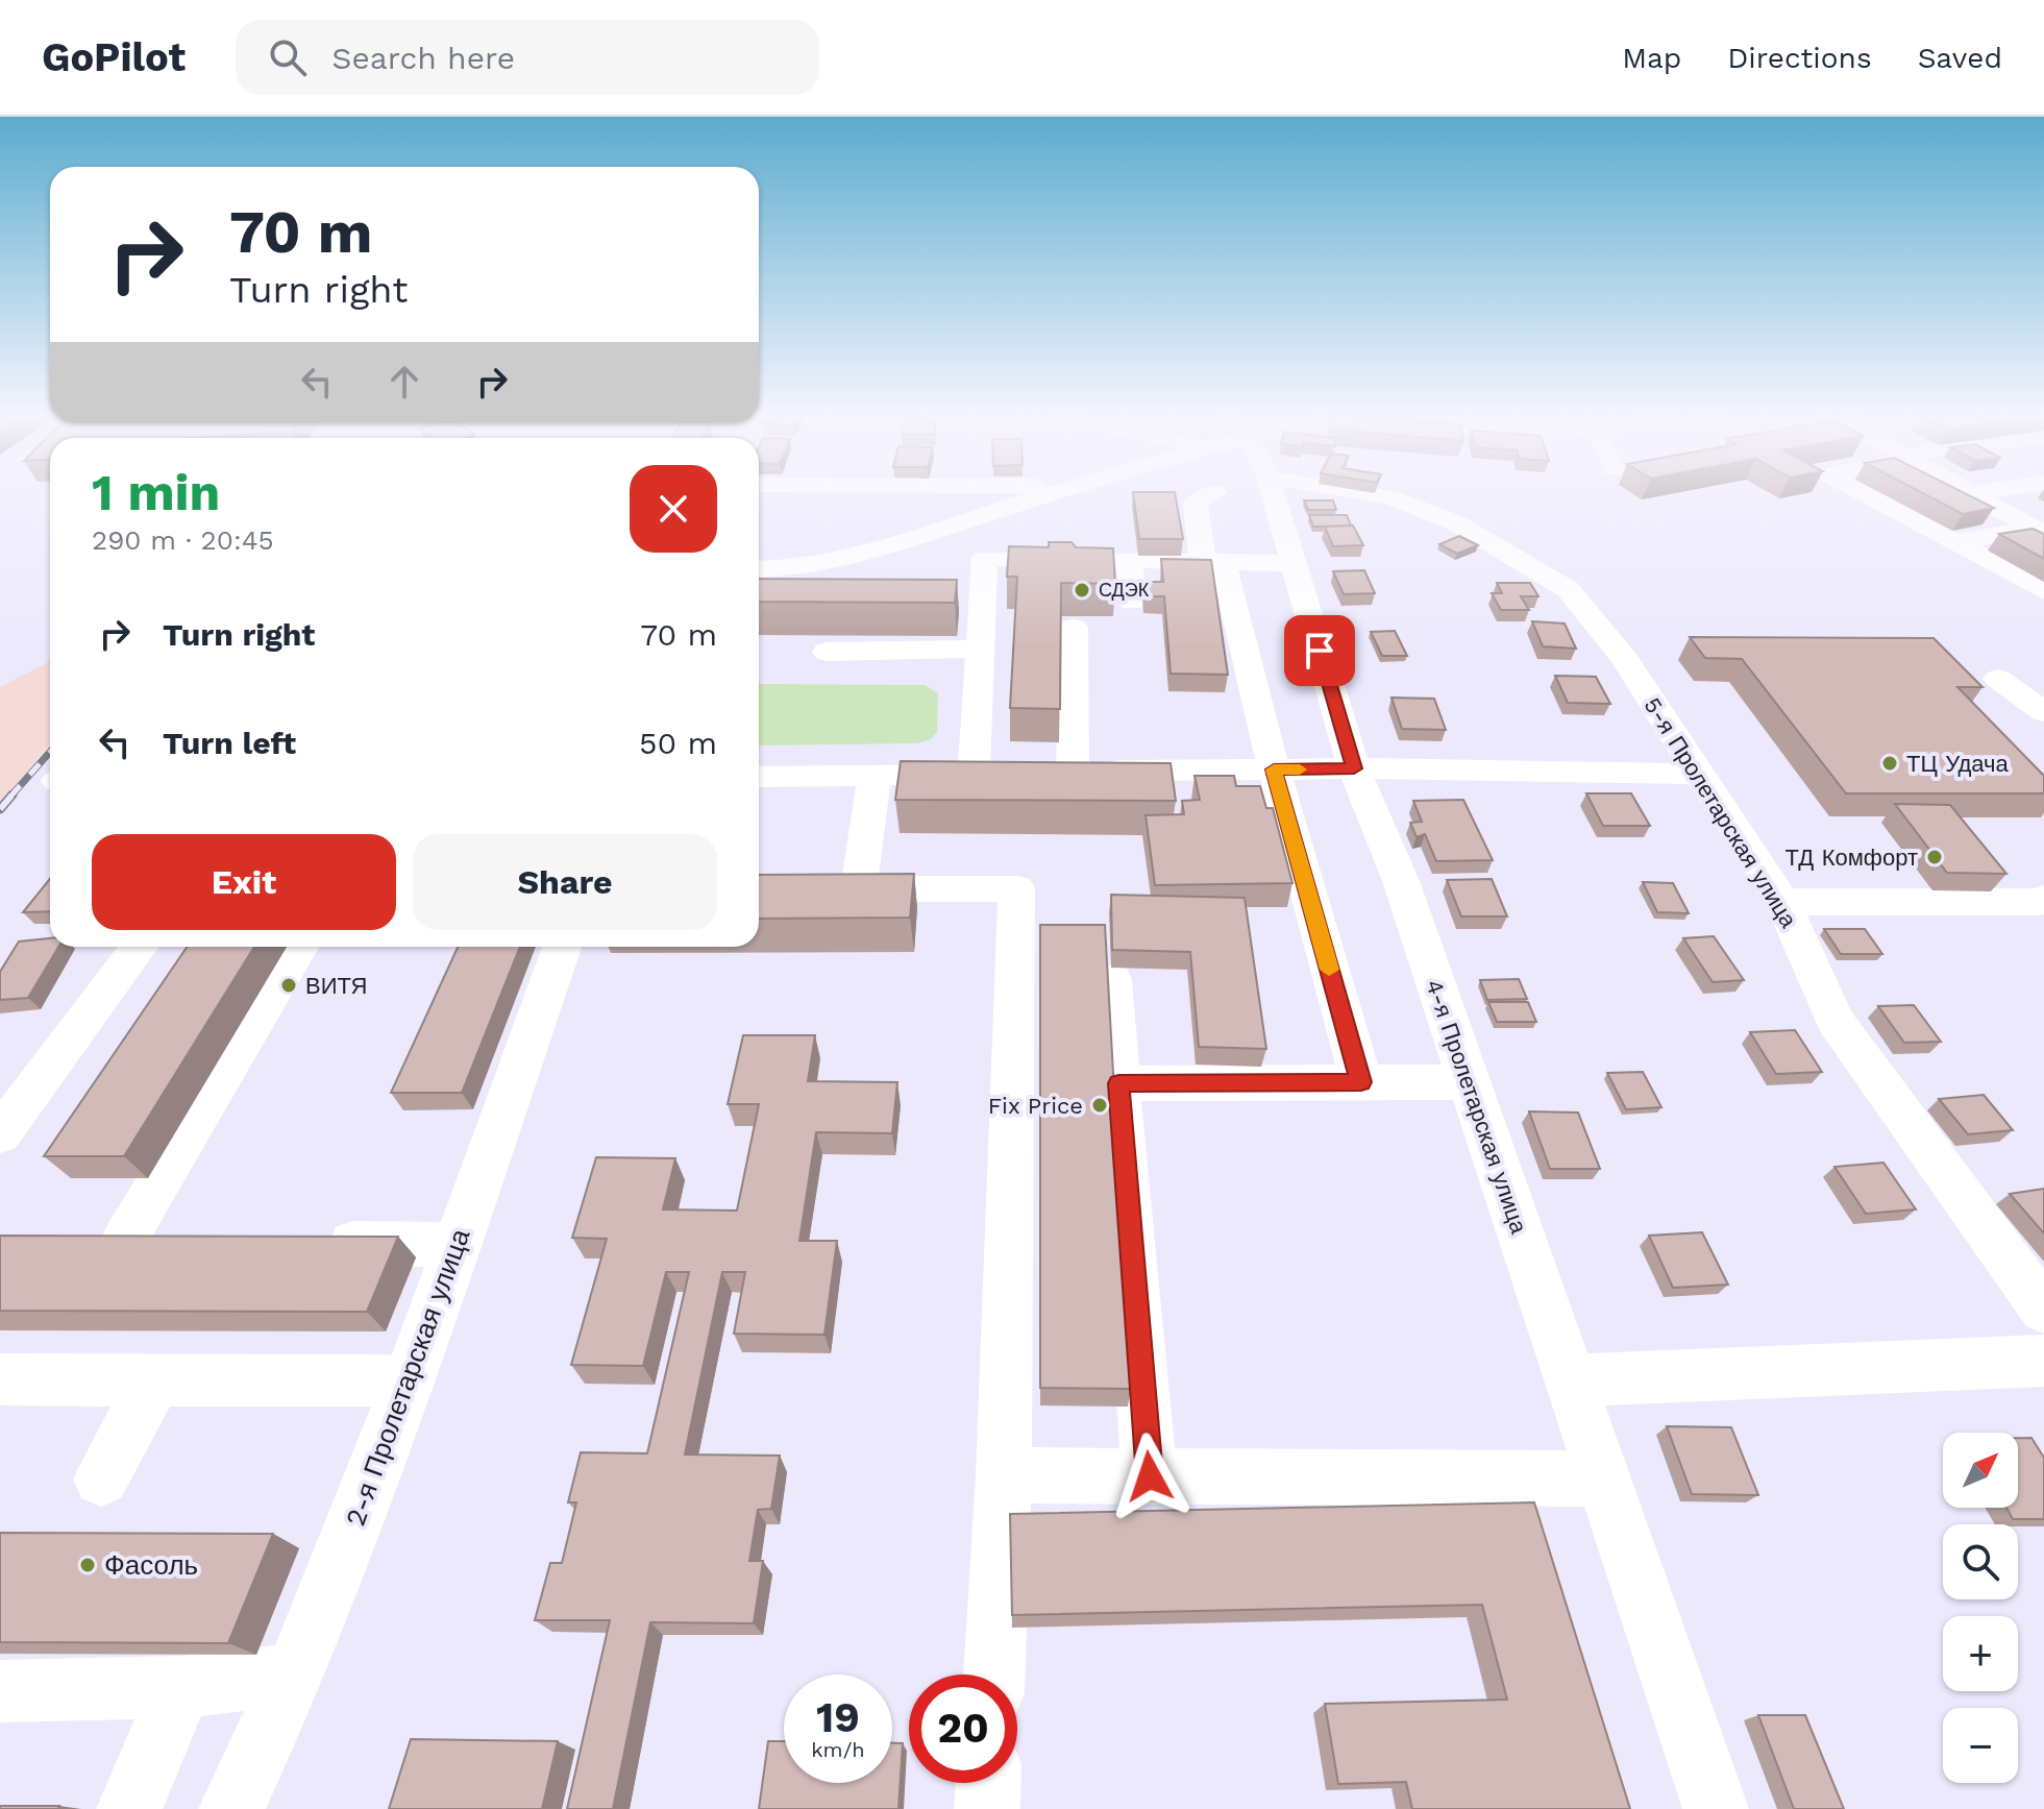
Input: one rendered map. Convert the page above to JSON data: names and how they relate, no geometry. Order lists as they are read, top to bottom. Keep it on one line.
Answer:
{"streets":{"street":["5-я Пролетарская улица","4-я Пролетарская улица","2-я Пролетарская улица"]},"places":["СДЭК","ТЦ Удача","ТД Комфорт","ВИТЯ","Fix Price","Фасоль"],"north":"top right","page":{"header":"GoPilot","search":"Search here","nav":["Map","Directions","Saved"],"turn":["70 m","Turn right"],"heading":["1 min","290 m · 20:45"],"list":[{"name":"Turn right","value":"70 m"},{"name":"Turn left","value":"50 m"}],"buttons":["Exit","Share"],"map_buttons":["+","−"],"speed":"19 km/h","limit":"20"}}
